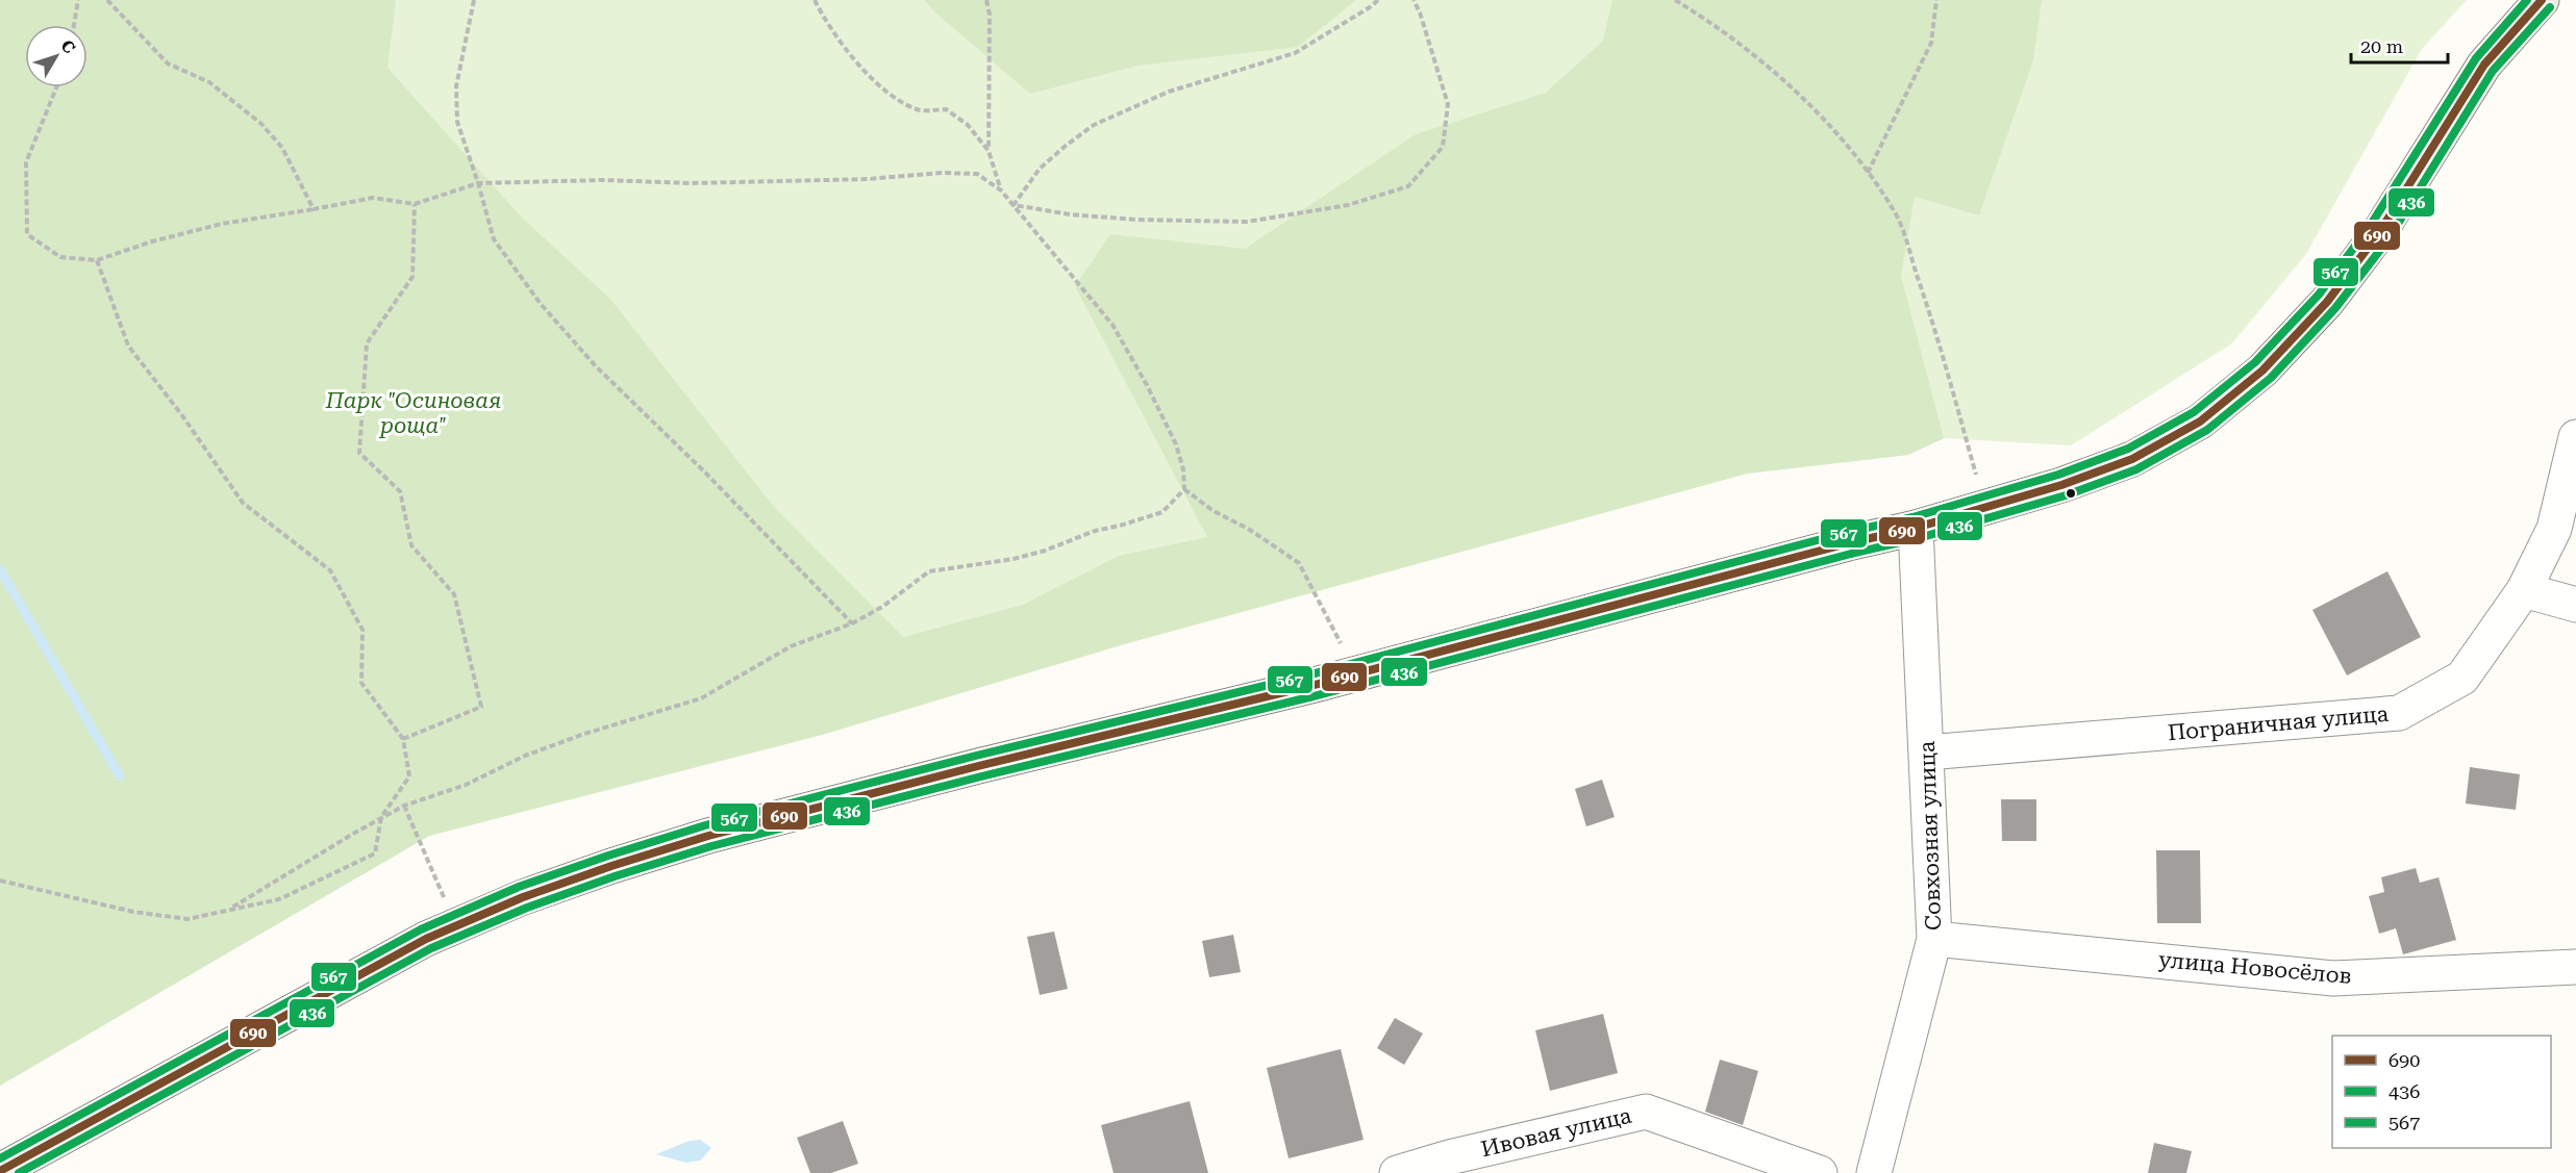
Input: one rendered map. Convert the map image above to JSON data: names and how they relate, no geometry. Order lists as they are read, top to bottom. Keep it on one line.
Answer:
{"streets":{"street":["Пограничная улица","Совхозная улица","улица Новосёлов","Ивовая улица"]},"crossings":[["Пограничная улица","Совхозная улица"],["Совхозная улица","улица Новосёлов"]],"parks":["Парк \"Осиновая роща\""],"lines":["transit line 690","transit line 567","transit line 436"],"legend":["690","436","567"],"scale_bar":"20 m","north":"top right"}
